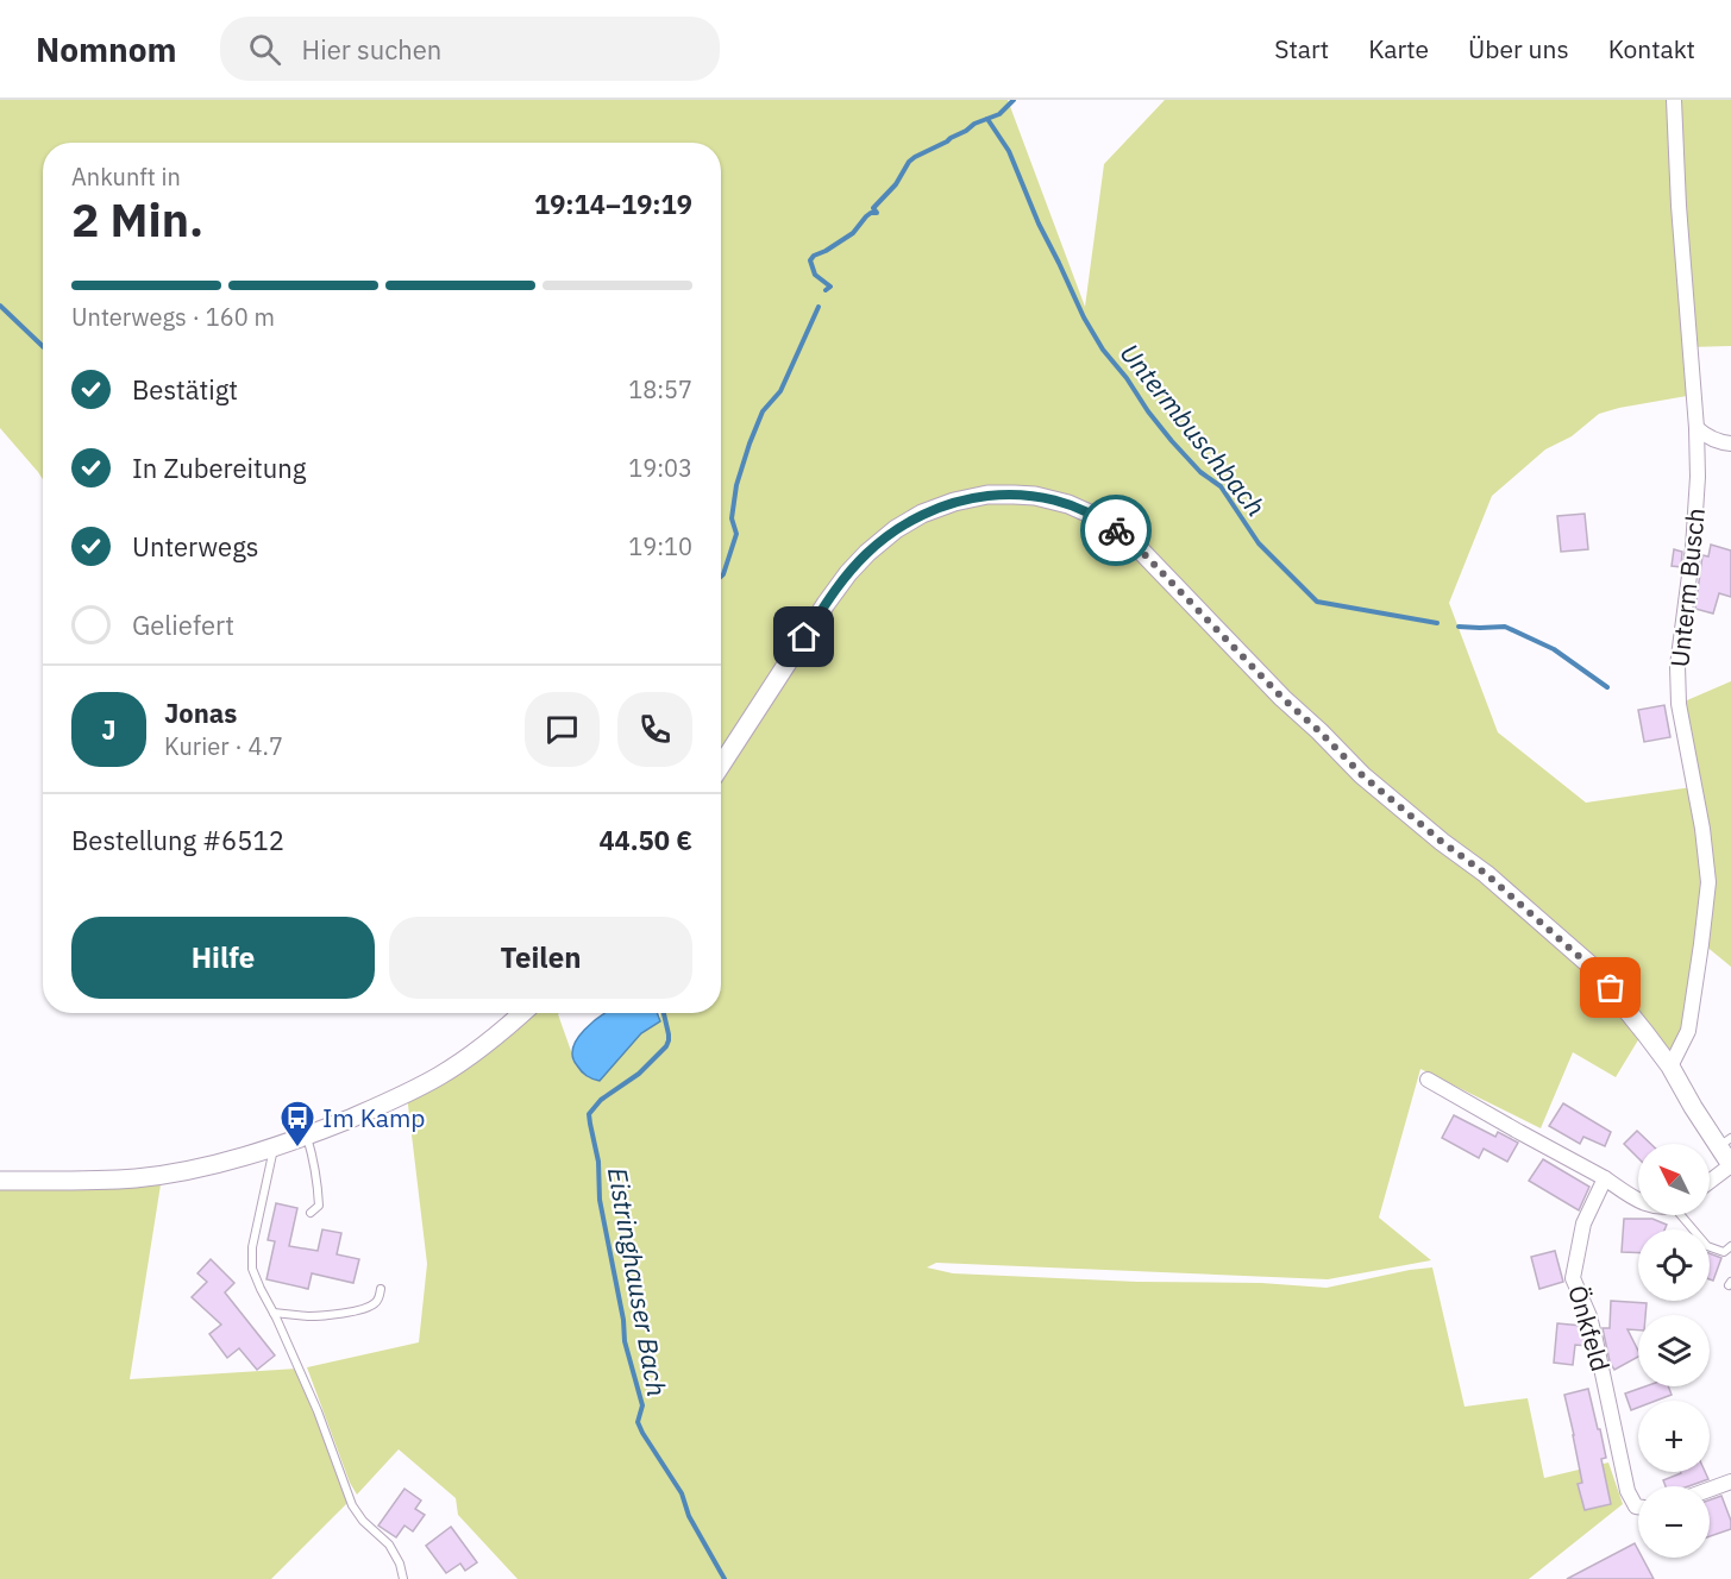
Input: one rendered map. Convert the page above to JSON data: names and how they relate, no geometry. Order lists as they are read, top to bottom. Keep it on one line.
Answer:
{"streets":{"street":["Unterm Busch","Önkfeld"]},"water":["Untermbuschbach","Eistringhauser Bach"],"places":{"bus stop":["Im Kamp"]},"north":"top left","page":{"header":"Nomnom","search":"Hier suchen","nav":["Start","Karte","Über uns","Kontakt"],"heading":["2 Min.","Ankunft in","19:14–19:19"],"panel":["Jonas","Kurier · 4.7","Bestellung #6512","44.50 €"],"bar":"Unterwegs · 160 m","list":[["Bestätigt","18:57"],["In Zubereitung","19:03"],["Unterwegs","19:10"],"Geliefert"],"round":"J","buttons":["Hilfe","Teilen"],"map_buttons":["+","−"]}}
